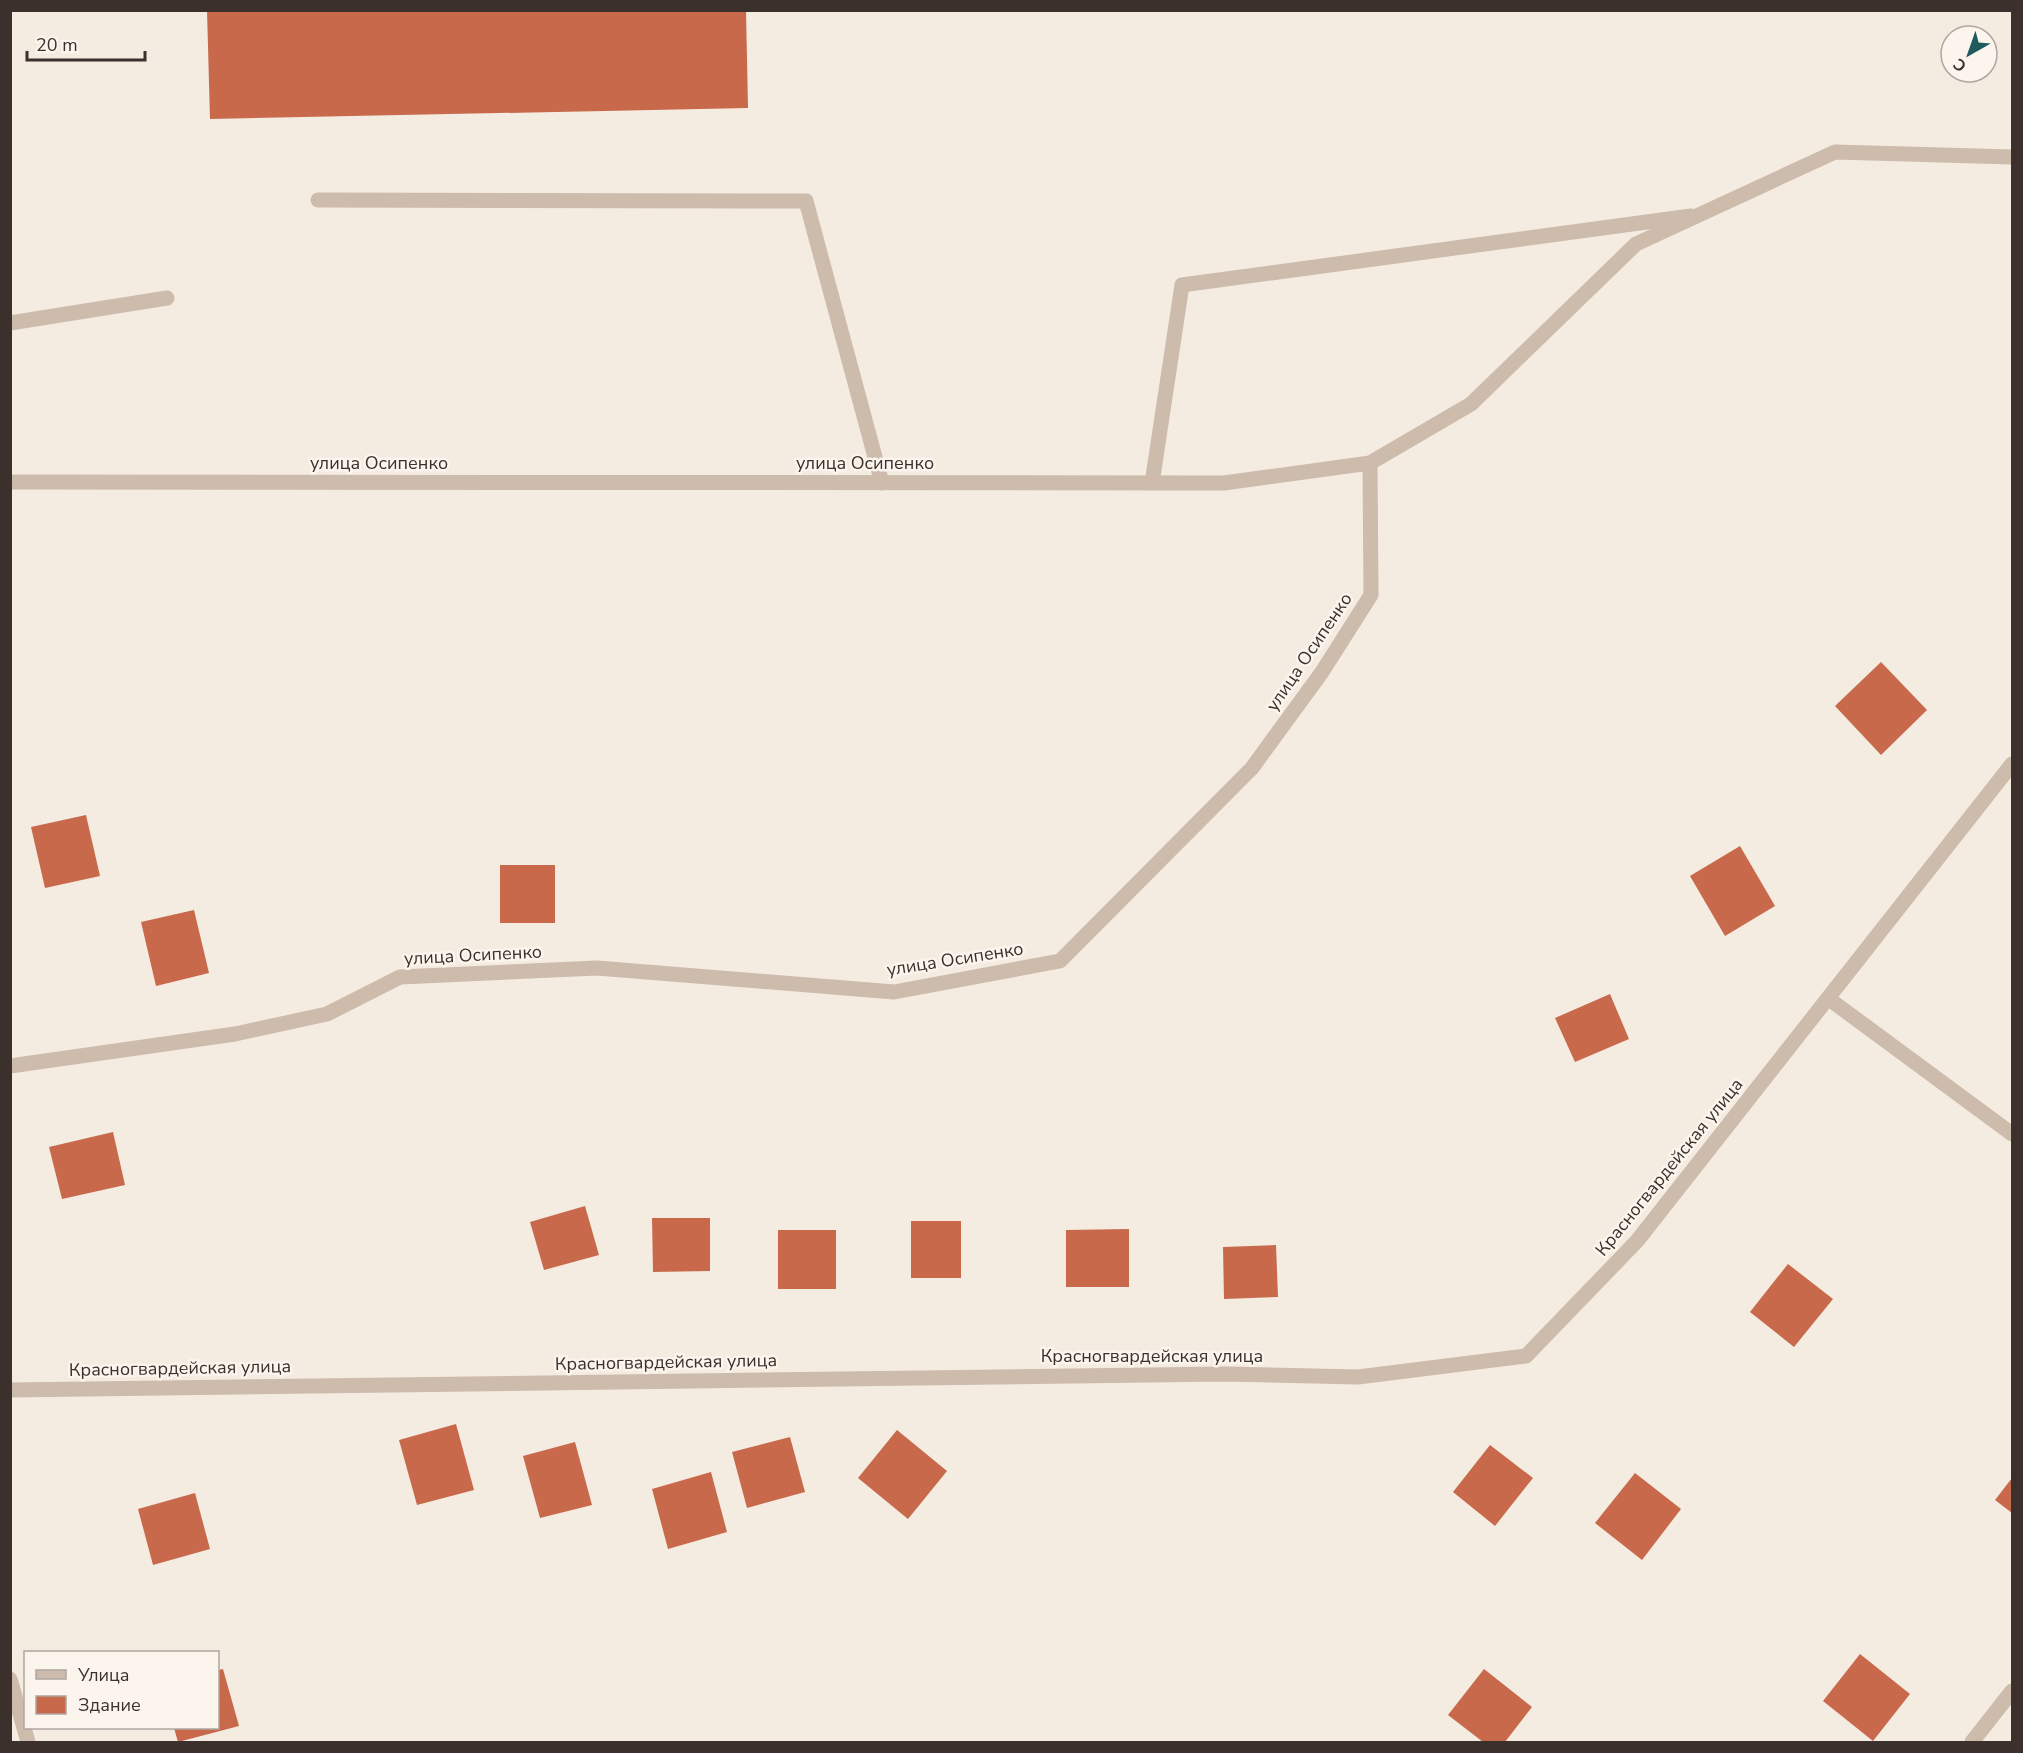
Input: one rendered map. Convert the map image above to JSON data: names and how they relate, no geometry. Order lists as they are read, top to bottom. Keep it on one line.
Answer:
{"streets":{"street":["улица Осипенко","Красногвардейская улица"]},"legend":["Улица","Здание"],"scale_bar":"20 m","north":"bottom left"}
